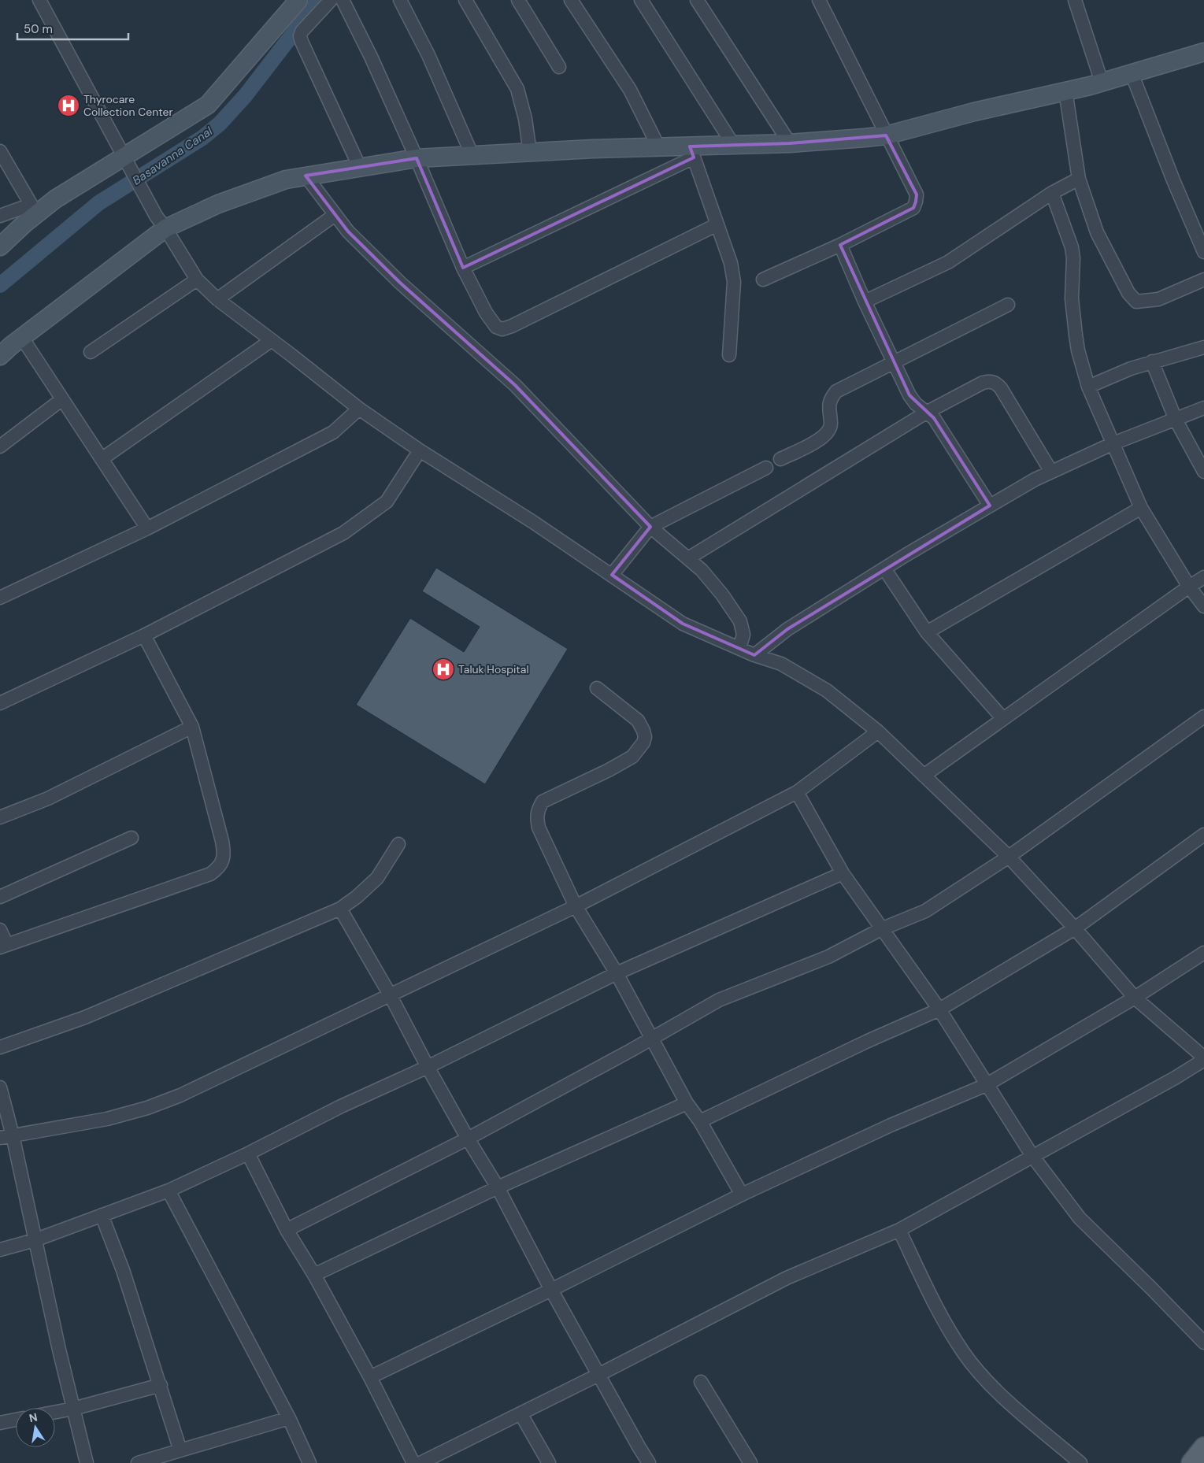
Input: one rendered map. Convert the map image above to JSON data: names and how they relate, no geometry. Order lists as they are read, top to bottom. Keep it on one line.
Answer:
{"water":["Basavanna Canal"],"places":{"hospital":["Thyrocare Collection Center","Taluk Hospital"]},"scale_bar":"50 m","north":"top"}
